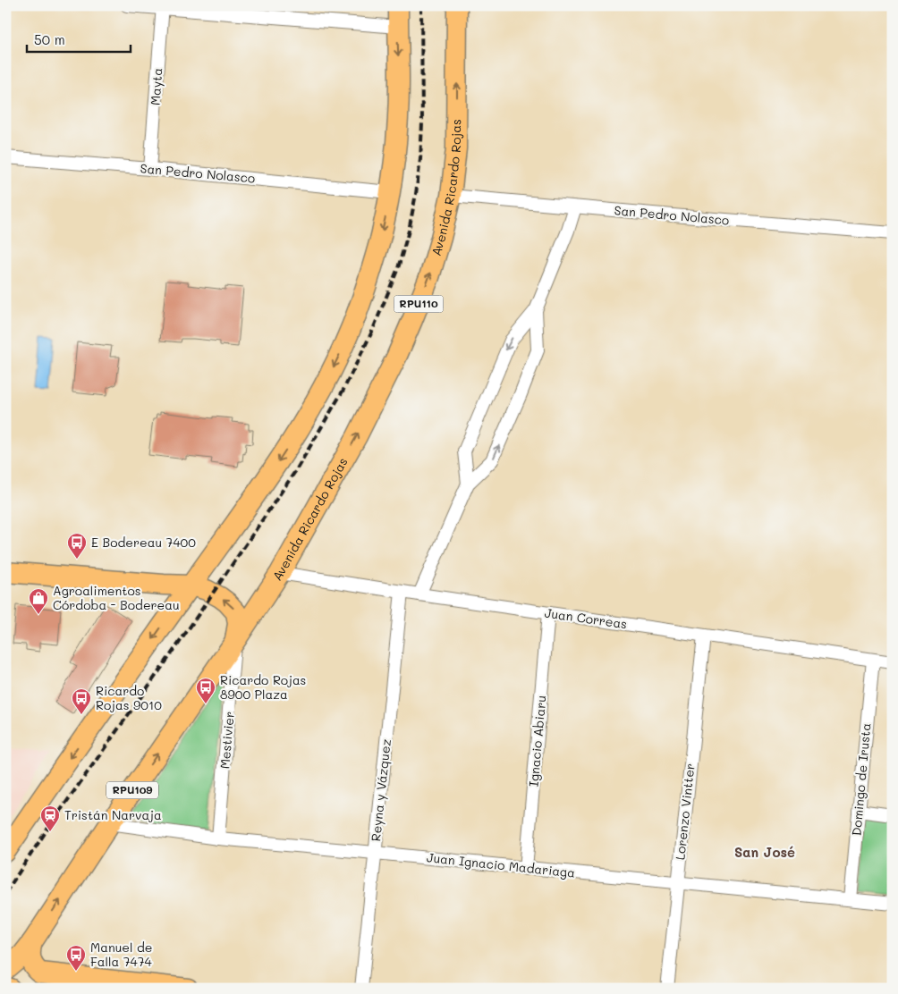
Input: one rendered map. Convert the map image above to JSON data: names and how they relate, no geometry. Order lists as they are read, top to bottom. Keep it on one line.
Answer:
{"streets":{"main road":["Avenida Ricardo Rojas","RPU110","RPU109"],"street":["Mayta","San Pedro Nolasco","Juan Correas","Mestivier","Ignacio Abiaru","Domingo de Irusta","Reyna y Vázquez","Lorenzo Vintter","Juan Ignacio Madariaga"]},"crossings":[["Mayta","San Pedro Nolasco"],["San Pedro Nolasco","Avenida Ricardo Rojas"],["Avenida Ricardo Rojas","Juan Correas"],["Avenida Ricardo Rojas","Mestivier"],["Avenida Ricardo Rojas","RPU109"],["Avenida Ricardo Rojas","Juan Ignacio Madariaga"],["Juan Correas","Ignacio Abiaru"],["Juan Correas","Domingo de Irusta"],["Juan Correas","Reyna y Vázquez"],["Juan Correas","Lorenzo Vintter"],["Mestivier","RPU109"],["Mestivier","Juan Ignacio Madariaga"],["Ignacio Abiaru","Juan Ignacio Madariaga"],["Domingo de Irusta","Juan Ignacio Madariaga"],["Reyna y Vázquez","Juan Ignacio Madariaga"],["Lorenzo Vintter","Juan Ignacio Madariaga"]],"districts":["San José"],"places":{"bus stop":["E Bodereau 7400","Ricardo Rojas 8900 Plaza","Ricardo Rojas 9010","Manuel de Falla 7474"],"shop":["Agroalimentos Córdoba - Bodereau"],"station":["Tristán Narvaja"]},"scale_bar":"50 m"}
